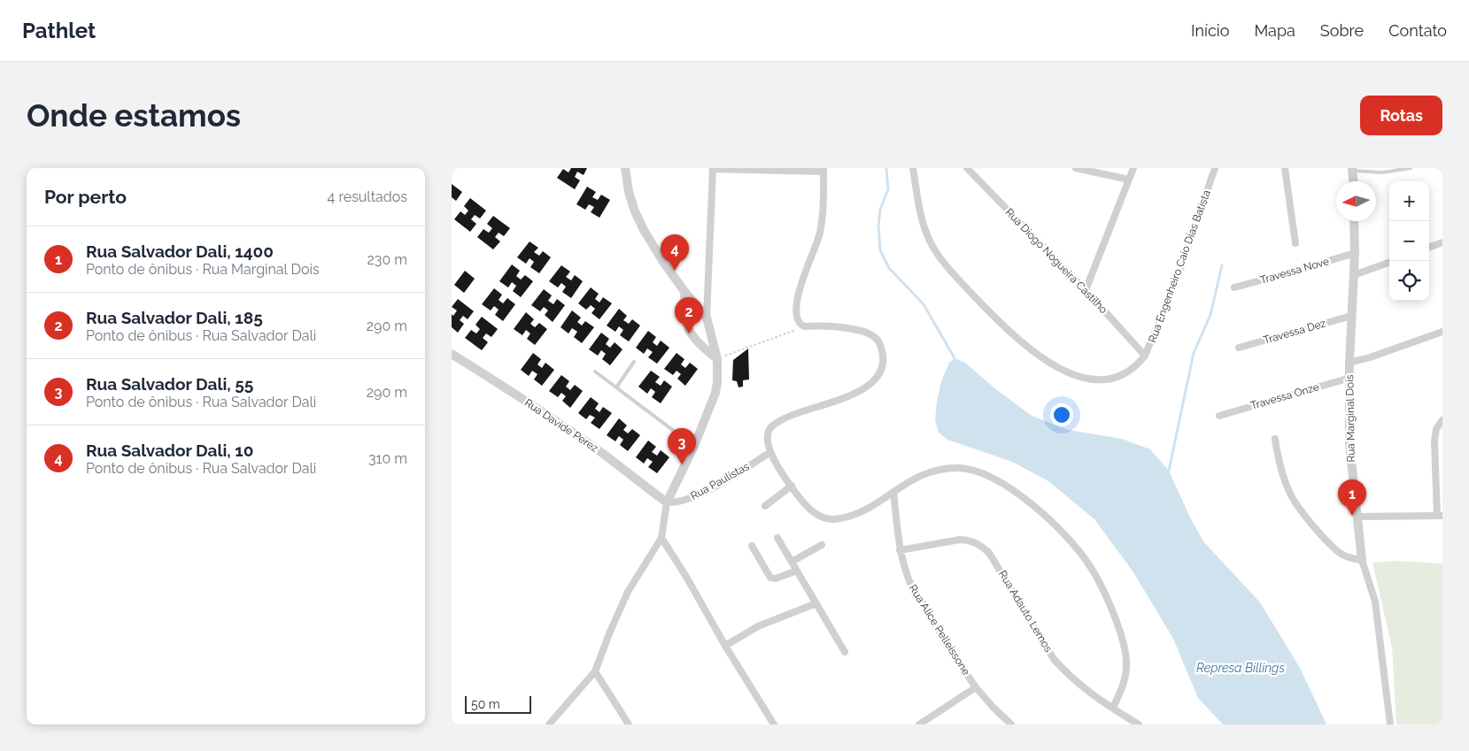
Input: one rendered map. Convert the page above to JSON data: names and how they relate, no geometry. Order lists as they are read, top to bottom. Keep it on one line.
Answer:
{"streets":{"street":["Rua Diogo Nogueira Castilho","Rua Engenheiro Caio Dias Batista","Travessa Nove","Travessa Dez","Travessa Onze","Rua Marginal Dois","Rua Davide Perez","Rua Paulistas","Rua Adauto Lemos","Rua Alice Pelleissone"]},"crossings":[["Rua Diogo Nogueira Castilho","Rua Engenheiro Caio Dias Batista"],["Travessa Nove","Rua Marginal Dois"],["Travessa Dez","Rua Marginal Dois"],["Travessa Onze","Rua Marginal Dois"],["Rua Davide Perez","Rua Paulistas"],["Rua Adauto Lemos","Rua Alice Pelleissone"]],"water":["Represa Billings"],"scale_bar":"50 m","north":"left","page":{"header":"Pathlet","nav":["Início","Mapa","Sobre","Contato"],"buttons":"Rotas","title":"Onde estamos","heading":["Por perto","4 resultados"],"map_buttons":["+","−"],"list":[{"mark":"1","name":"Rua Salvador Dali, 1400","note":"Ponto de ônibus · Rua Marginal Dois","value":"230 m"},{"mark":"2","name":"Rua Salvador Dali, 185","note":"Ponto de ônibus · Rua Salvador Dali","value":"290 m"},{"mark":"3","name":"Rua Salvador Dali, 55","note":"Ponto de ônibus · Rua Salvador Dali","value":"290 m"},{"mark":"4","name":"Rua Salvador Dali, 10","note":"Ponto de ônibus · Rua Salvador Dali","value":"310 m"}],"pins":["4","2","3","1"],"scale":"50 m"}}
